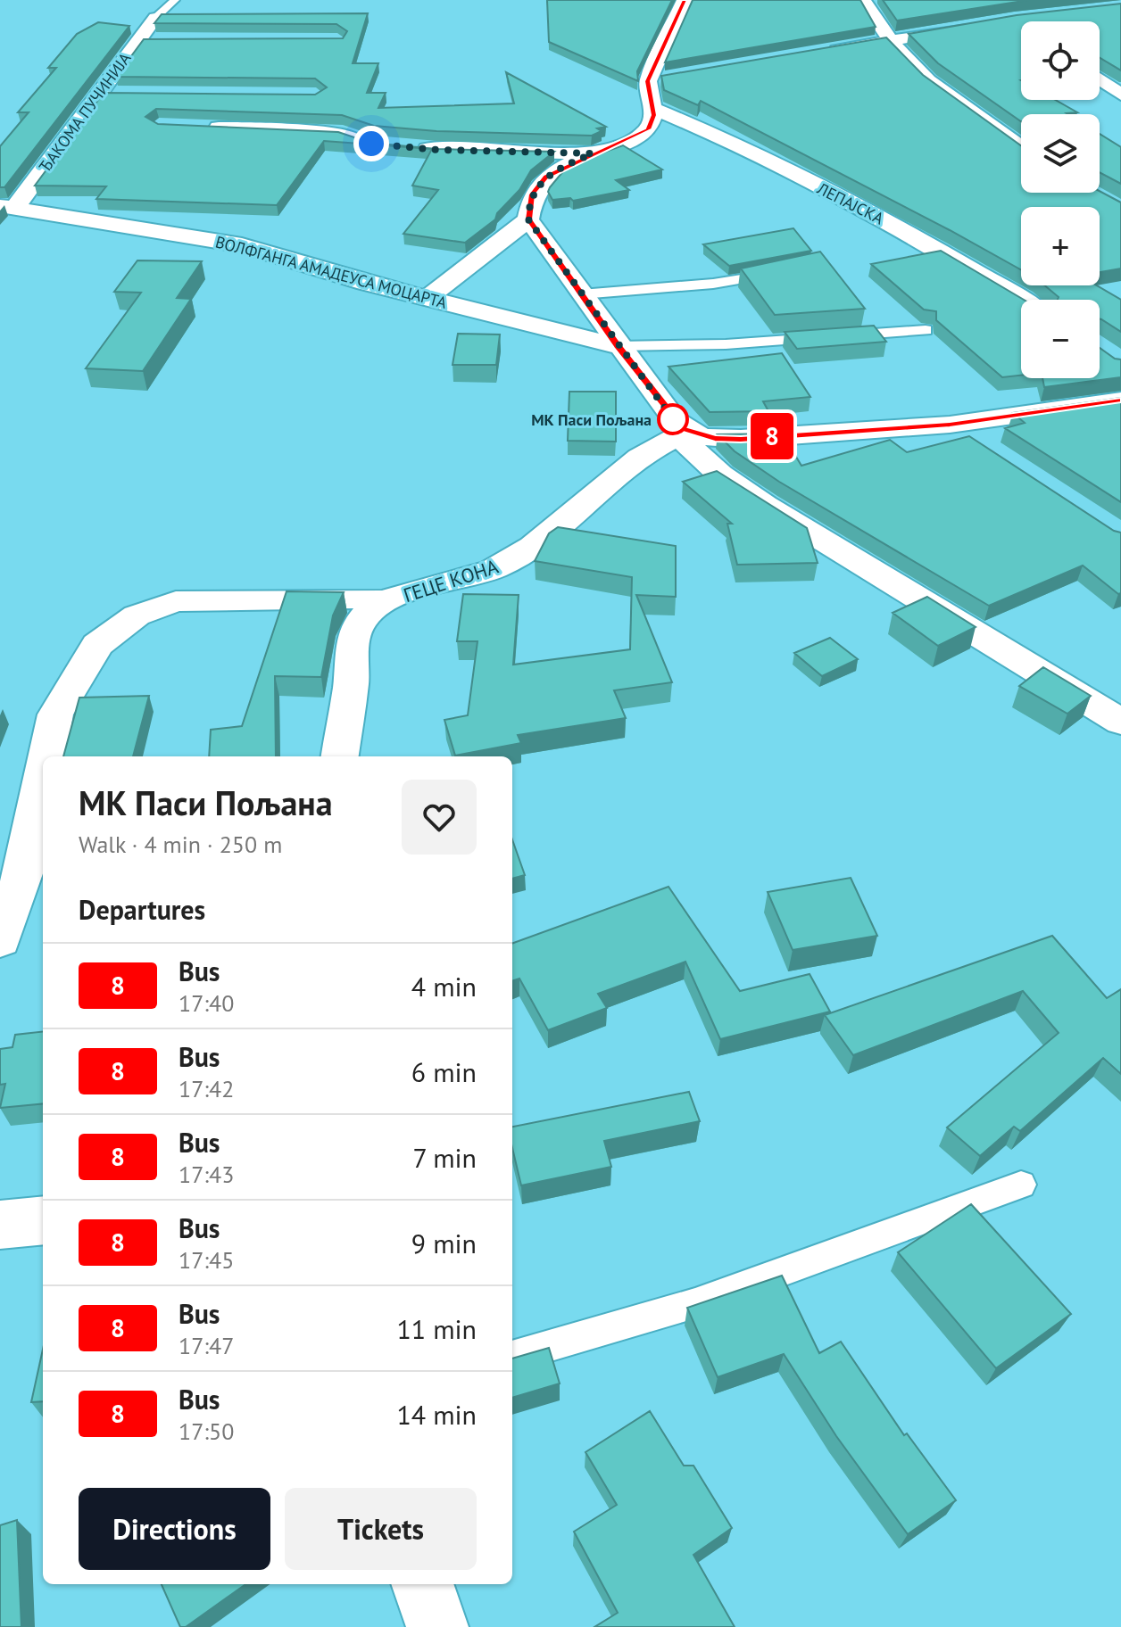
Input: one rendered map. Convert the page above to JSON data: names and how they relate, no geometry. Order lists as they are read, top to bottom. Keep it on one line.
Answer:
{"streets":{"street":["ЂАКОМА ПУЧИНИЈА","ЛЕПАЈСКА","ВОЛФГАНГА АМАДЕУСА МОЦАРТА","ГЕЦЕ КОНА"]},"crossings":[["ЂАКОМА ПУЧИНИЈА","ВОЛФГАНГА АМАДЕУСА МОЦАРТА"]],"places":["МК Паси Пољана"],"lines":["bus line 8"],"page":{"on_map":"8","map_buttons":["+","−"],"heading":[["МК Паси Пољана","Walk · 4 min · 250 m"],"Departures"],"list":[{"mark":"8","name":"Bus","note":"17:40","value":"4 min"},{"mark":"8","name":"Bus","note":"17:42","value":"6 min"},{"mark":"8","name":"Bus","note":"17:43","value":"7 min"},{"mark":"8","name":"Bus","note":"17:45","value":"9 min"},{"mark":"8","name":"Bus","note":"17:47","value":"11 min"},{"mark":"8","name":"Bus","note":"17:50","value":"14 min"}],"buttons":["Directions","Tickets"]}}
